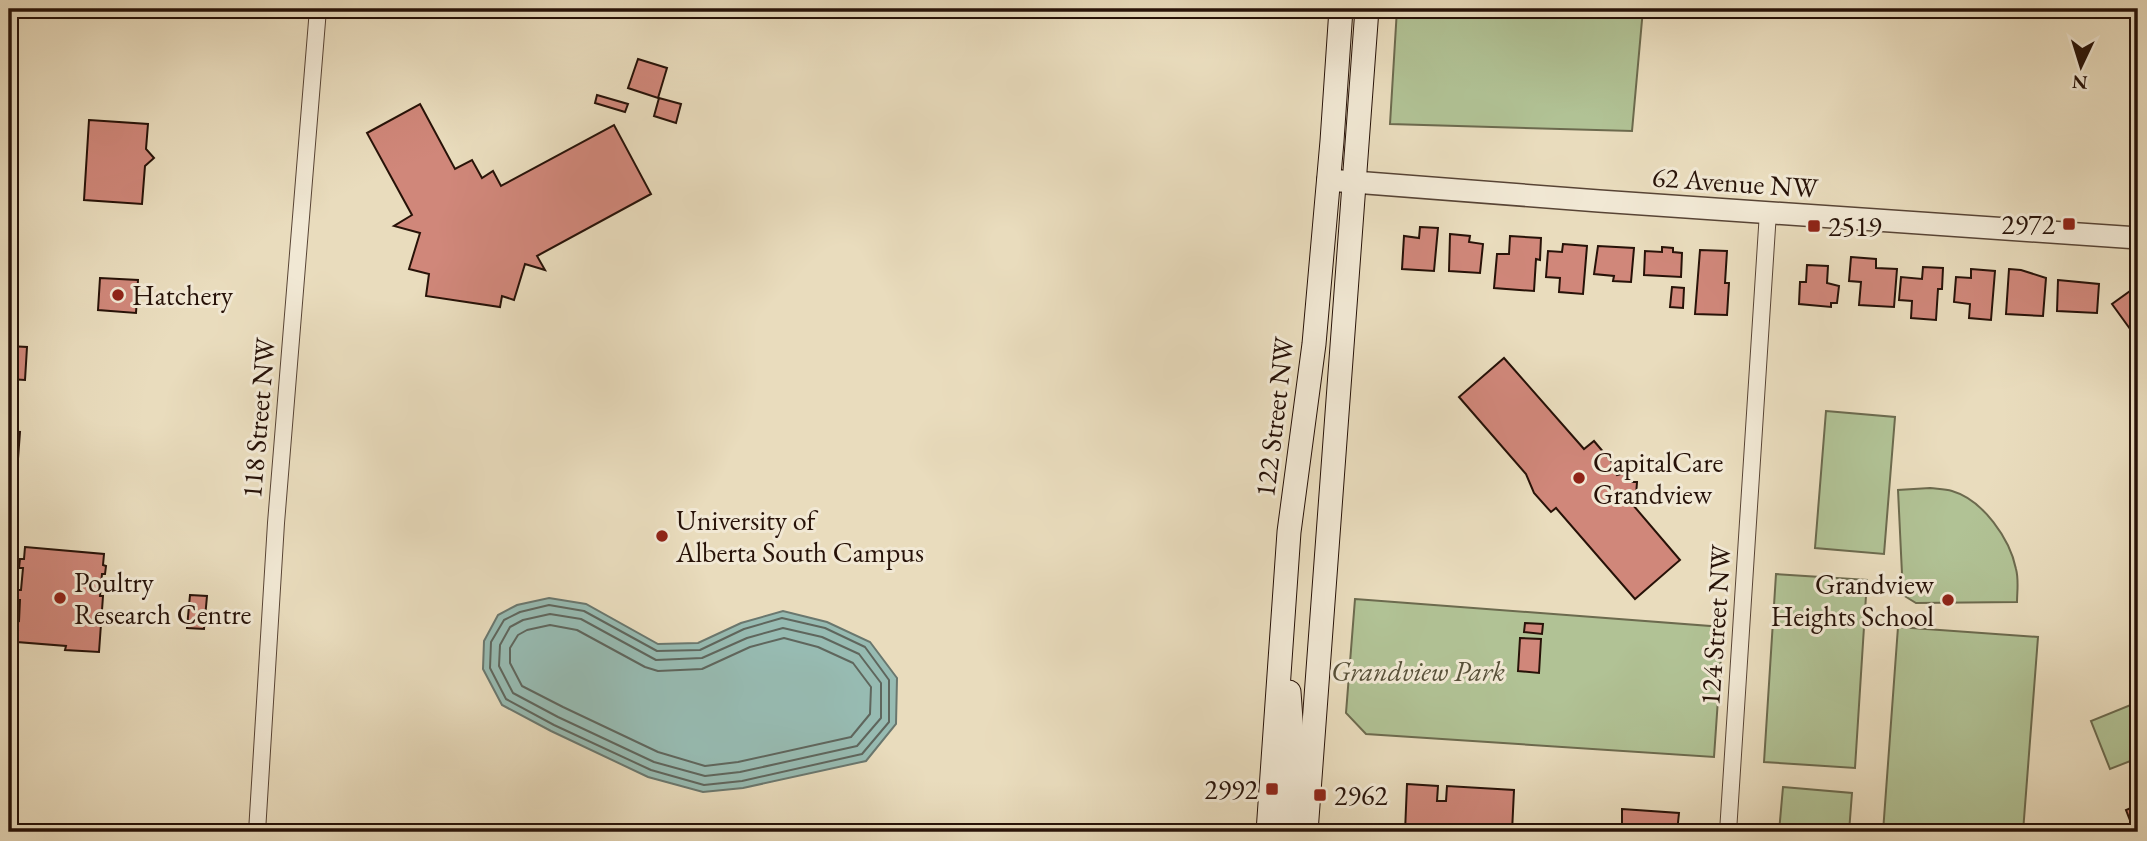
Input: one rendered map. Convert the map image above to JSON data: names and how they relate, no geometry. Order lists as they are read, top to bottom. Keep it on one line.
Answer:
{"streets":{"main road":["122 Street NW"],"street":["62 Avenue NW","118 Street NW","124 Street NW"]},"crossings":[["62 Avenue NW","122 Street NW"],["62 Avenue NW","124 Street NW"]],"parks":["Grandview Park"],"places":{"transit":["2972","2519","2992","2962"],"other":["Hatchery","CapitalCare Grandview","University of Alberta South Campus","Poultry Research Centre","Grandview Heights School"]},"north":"bottom"}
